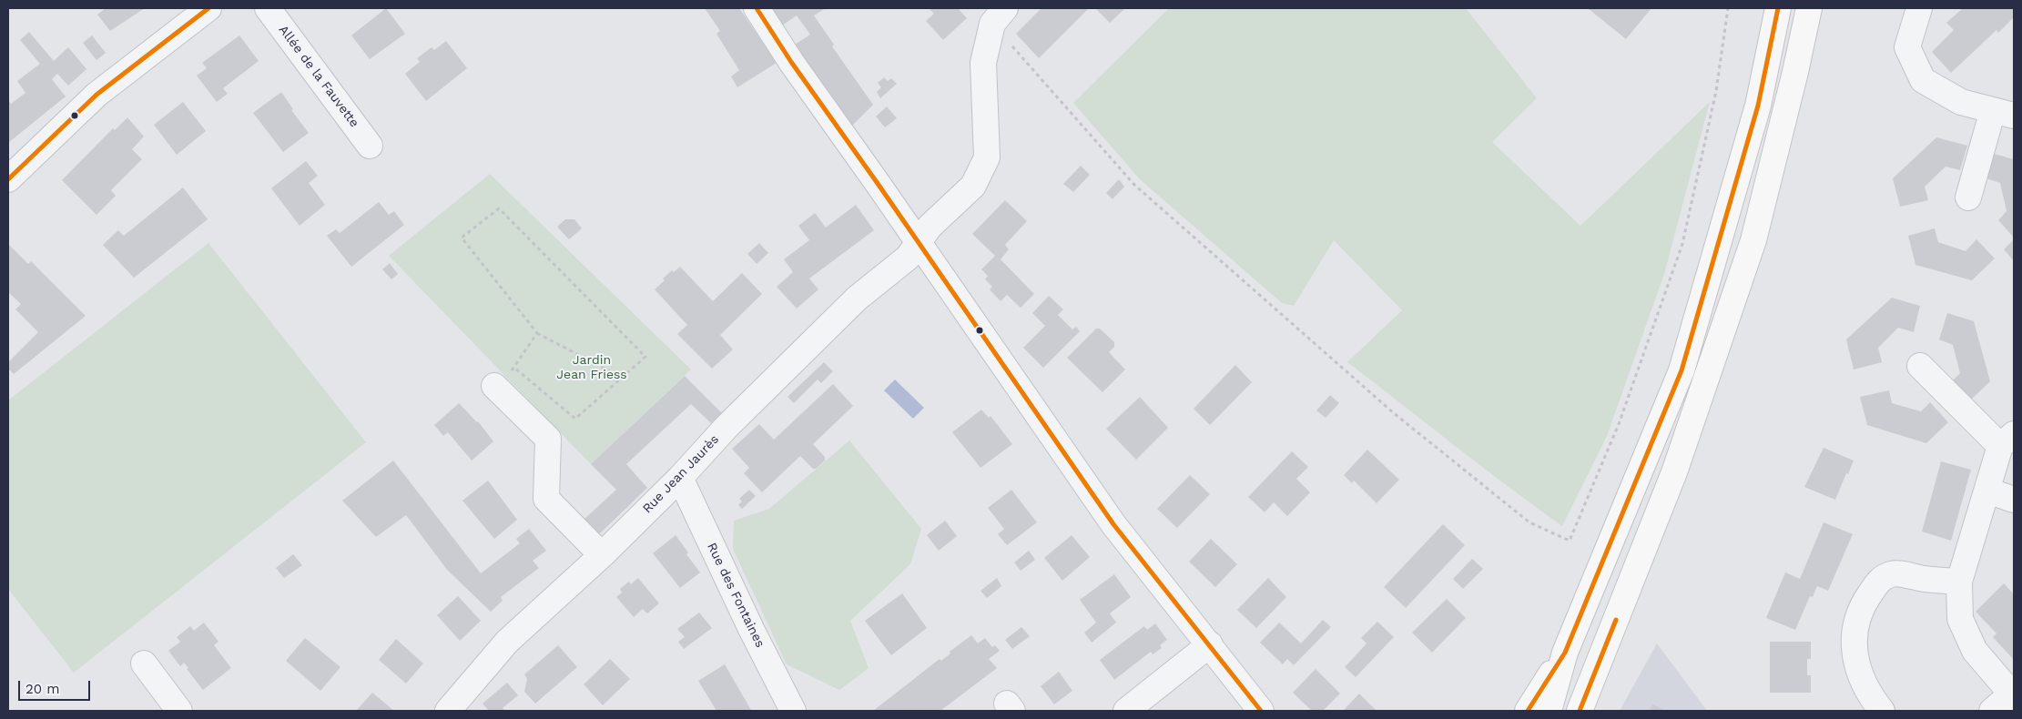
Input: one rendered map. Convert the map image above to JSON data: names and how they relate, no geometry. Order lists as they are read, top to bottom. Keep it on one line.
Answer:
{"streets":{"street":["Allée de la Fauvette","Rue Jean Jaurès","Rue des Fontaines"]},"crossings":[["Rue Jean Jaurès","Rue des Fontaines"]],"parks":["Jardin Jean Friess"],"scale_bar":"20 m"}
